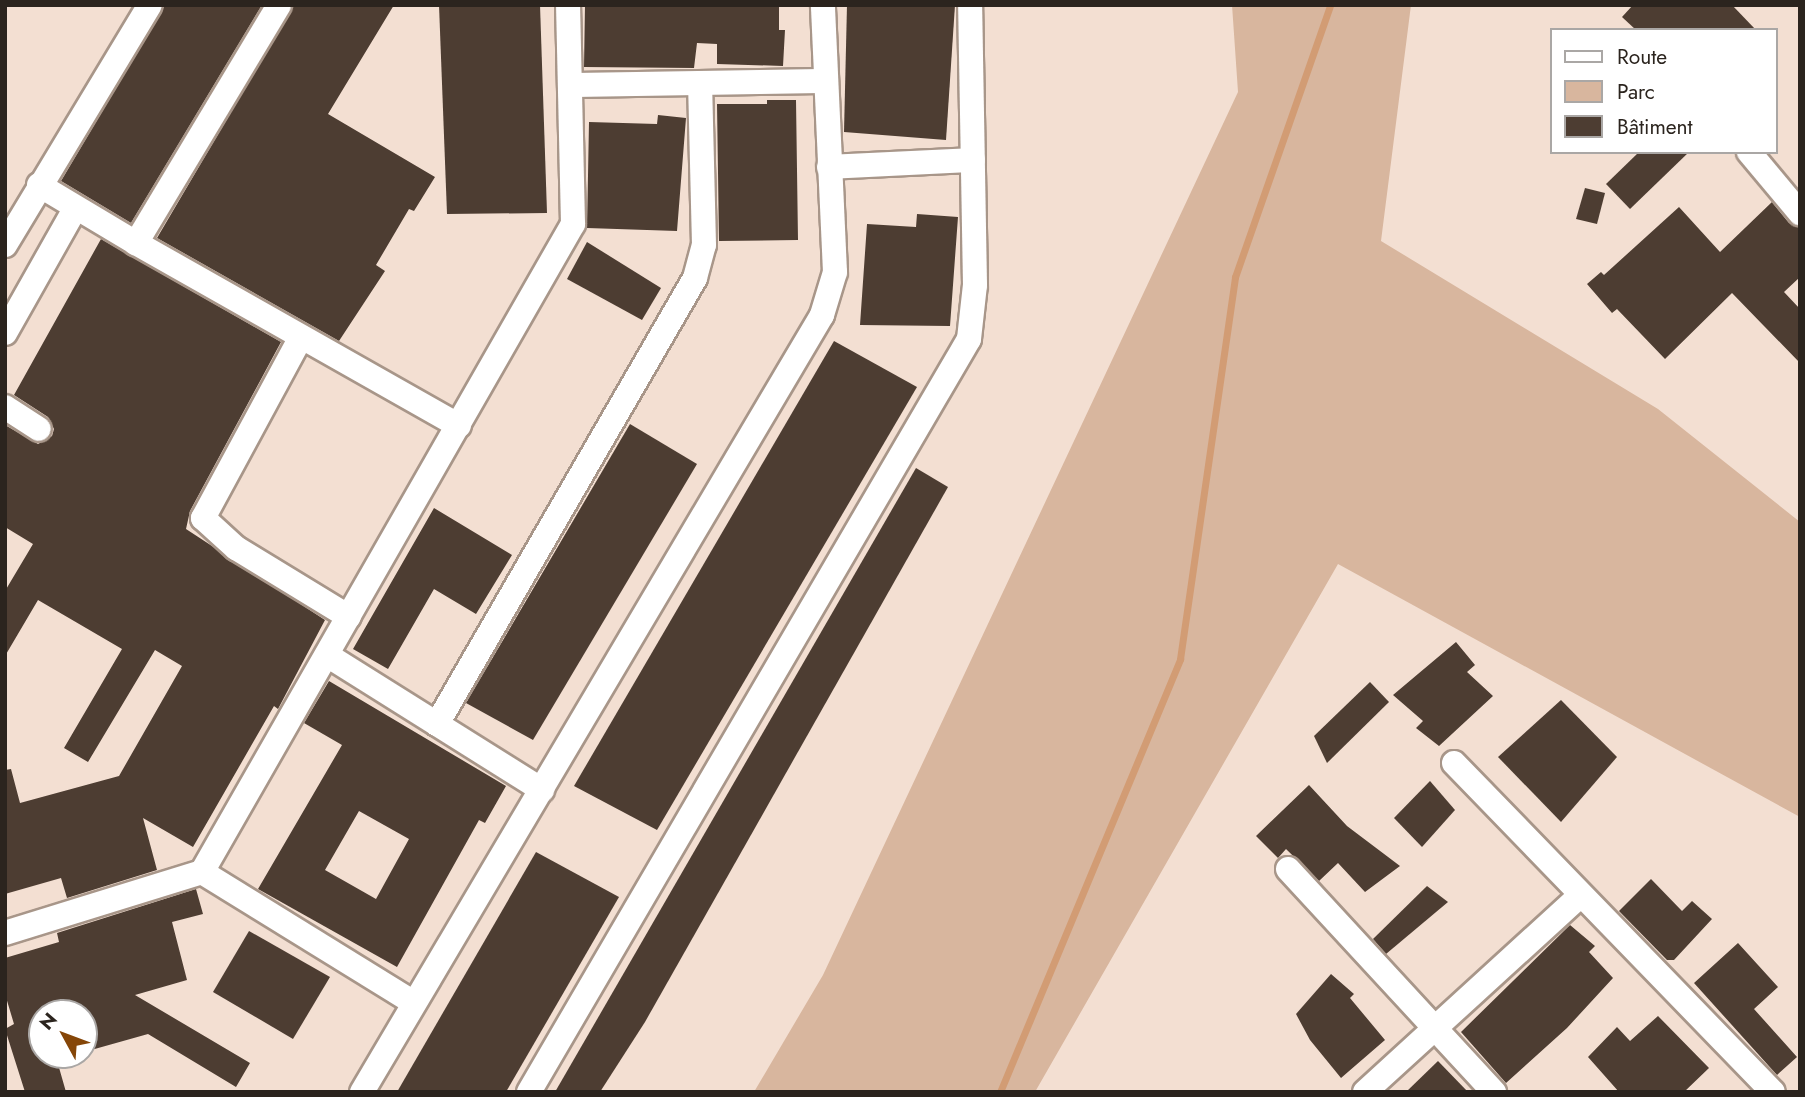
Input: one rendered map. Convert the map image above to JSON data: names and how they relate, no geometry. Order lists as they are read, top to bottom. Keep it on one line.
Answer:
{"legend":["Route","Parc","Bâtiment"],"north":"top left"}
